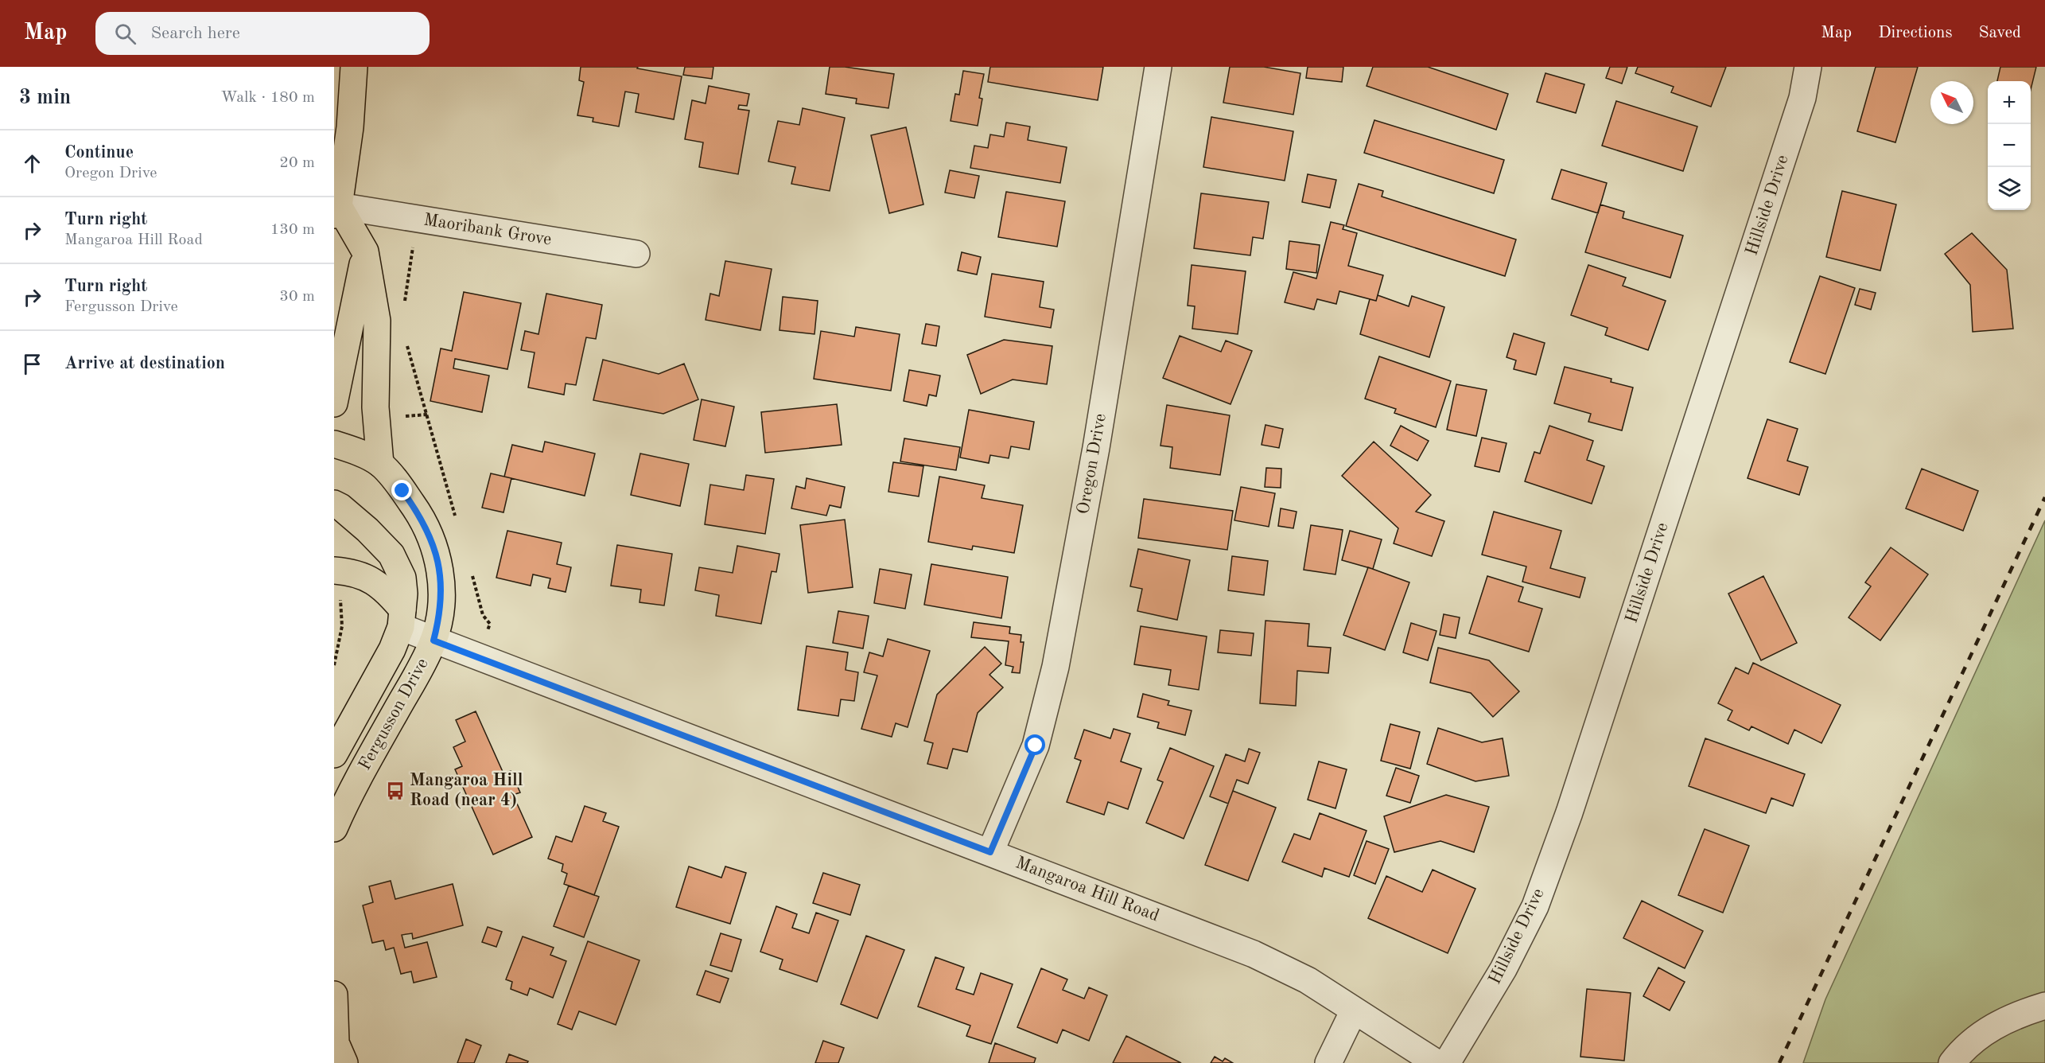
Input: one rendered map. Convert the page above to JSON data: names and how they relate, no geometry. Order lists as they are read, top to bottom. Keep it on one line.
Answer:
{"streets":{"main road":["Fergusson Drive"],"street":["Hillside Drive","Maoribank Grove","Oregon Drive","Mangaroa Hill Road"]},"crossings":[["Oregon Drive","Mangaroa Hill Road"],["Fergusson Drive","Mangaroa Hill Road"]],"places":{"bus stop":["Mangaroa Hill Road (near 4)"]},"north":"top left","page":{"header":"Map","search":"Search here","nav":["Map","Directions","Saved"],"heading":["3 min","Walk · 180 m"],"map_buttons":["+","−"],"list":[["Continue","Oregon Drive","20 m"],["Turn right","Mangaroa Hill Road","130 m"],["Turn right","Fergusson Drive","30 m"],"Arrive at destination"]}}
